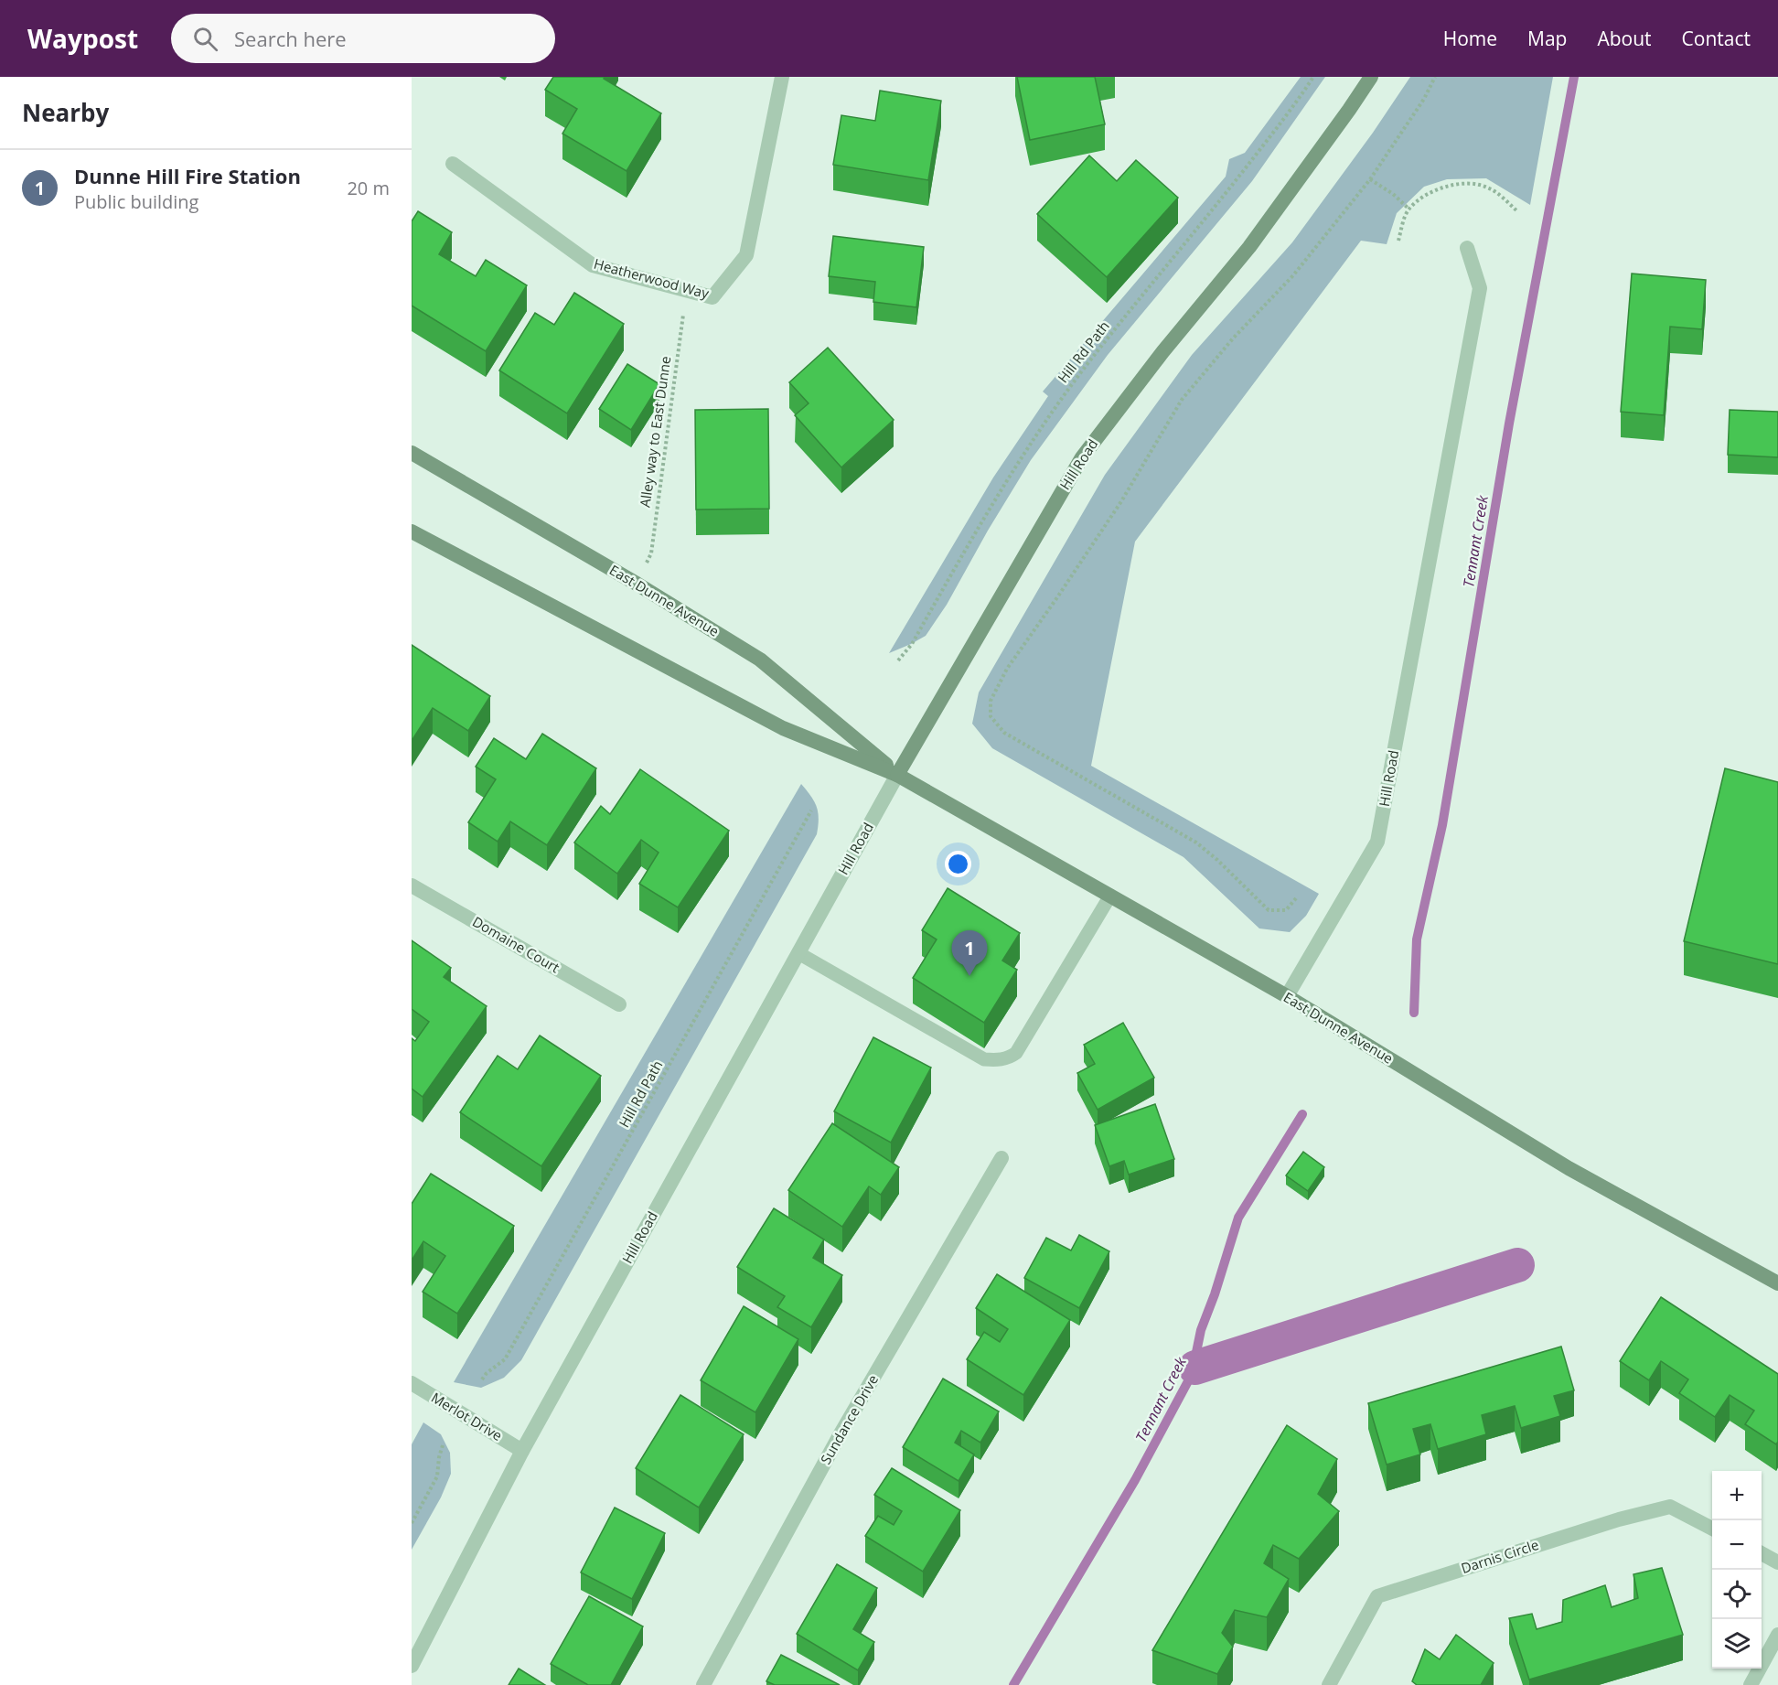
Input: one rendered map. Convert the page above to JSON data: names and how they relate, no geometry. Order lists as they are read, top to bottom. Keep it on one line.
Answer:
{"streets":{"main road":["Hill Road","East Dunne Avenue"],"street":["Heatherwood Way","Domaine Court","Merlot Drive","Sundance Drive","Darnis Circle"],"path":["Hill Rd Path","Alley way to East Dunne"]},"crossings":[["Heatherwood Way","Alley way to East Dunne"],["Alley way to East Dunne","East Dunne Avenue"],["Hill Road","East Dunne Avenue"],["Hill Road","Merlot Drive"]],"water":["Tennant Creek"],"page":{"header":"Waypost","search":"Search here","nav":["Home","Map","About","Contact"],"heading":"Nearby","list":[{"mark":"1","name":"Dunne Hill Fire Station","note":"Public building","value":"20 m"}],"pins":"1","map_buttons":["+","−"]}}
